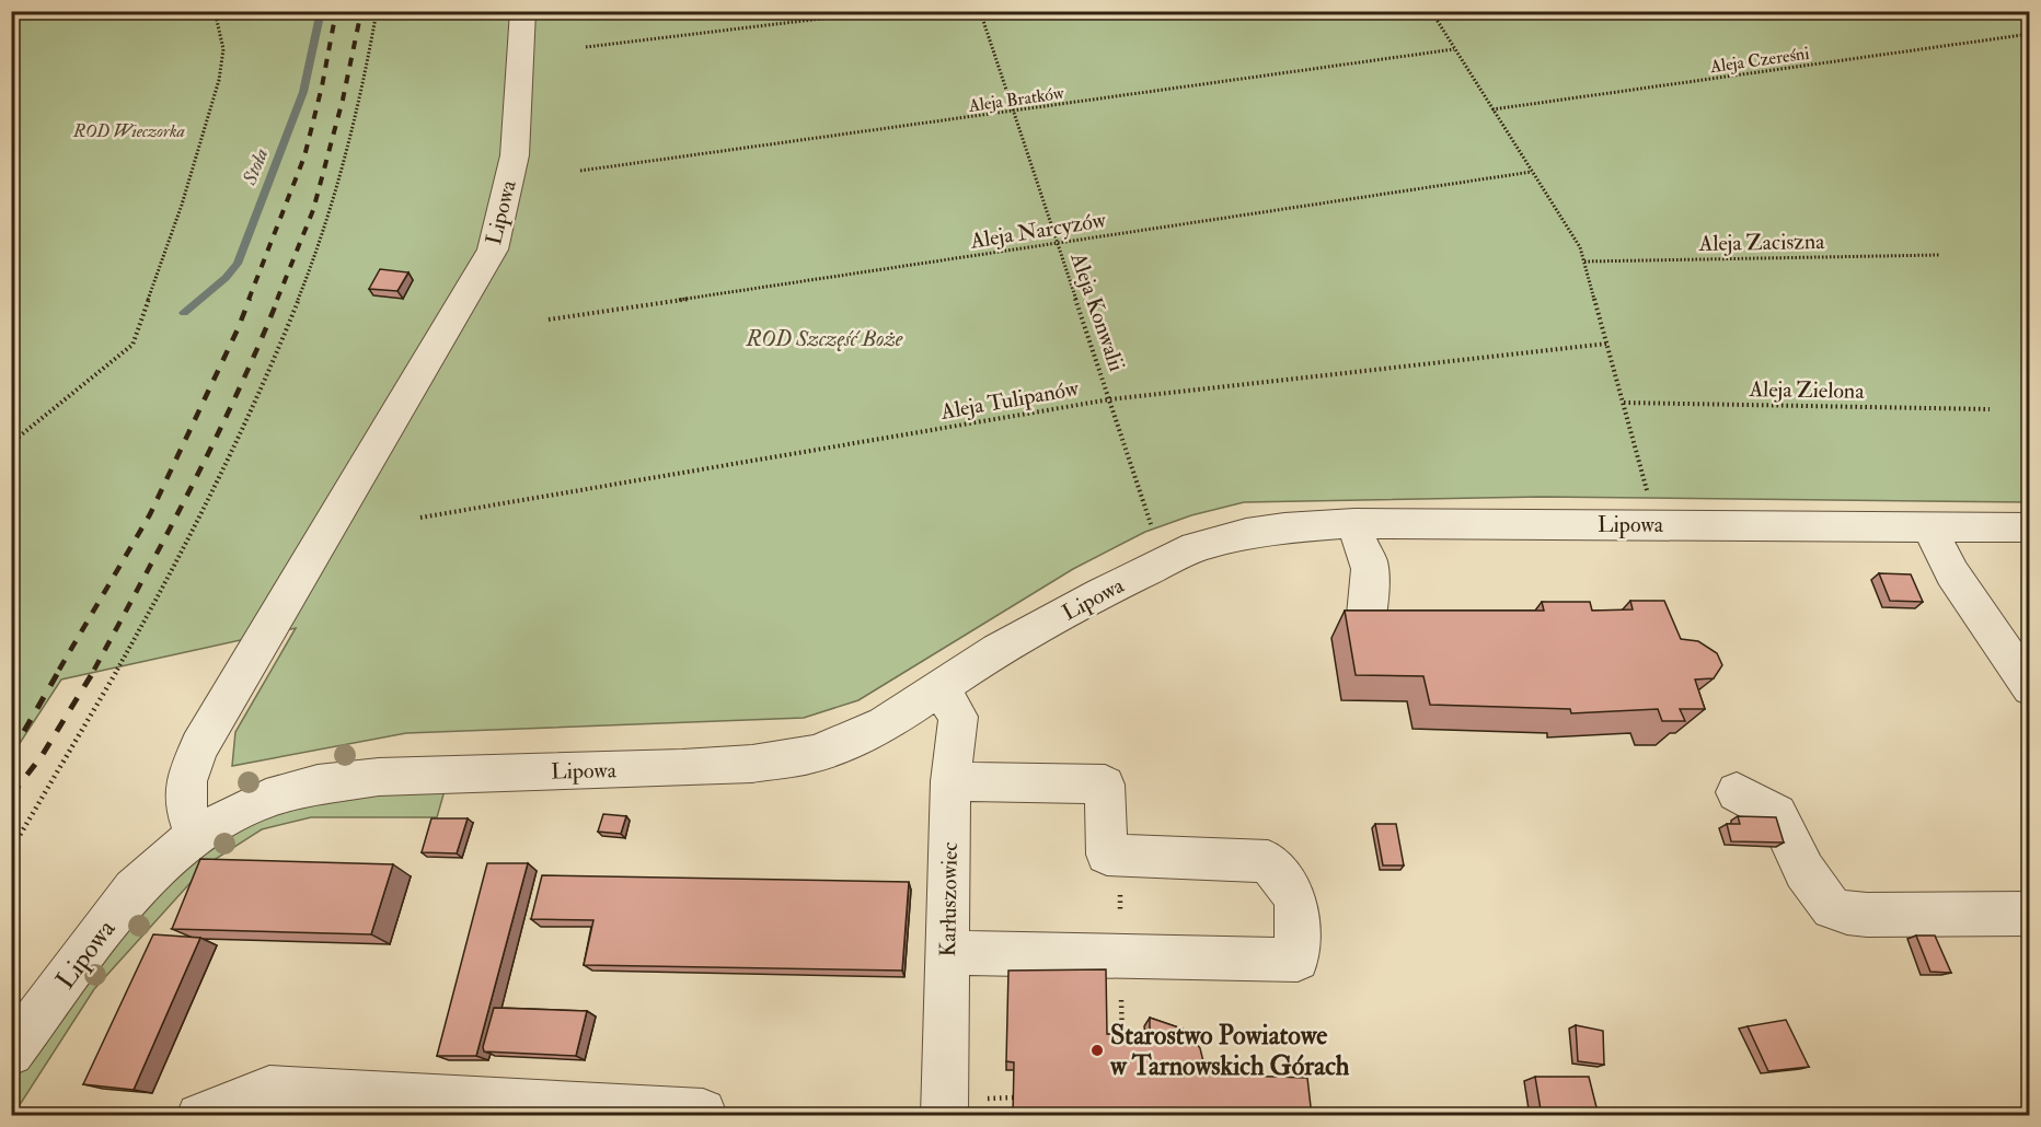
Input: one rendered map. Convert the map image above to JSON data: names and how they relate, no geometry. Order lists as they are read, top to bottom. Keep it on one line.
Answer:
{"streets":{"street":["Lipowa","Karłuszowiec"],"path":["Aleja Czereśni","Aleja Bratków","Aleja Narcyzów","Aleja Zaciszna","Aleja Konwalii","Aleja Zielona","Aleja Tulipanów"]},"crossings":[["Aleja Bratków","Aleja Konwalii"],["Lipowa","Karłuszowiec"],["Aleja Narcyzów","Aleja Konwalii"],["Aleja Konwalii","Aleja Tulipanów"]],"water":["Stoła"],"parks":["ROD Wieczorka","ROD Szczęść Boże"],"places":["Starostwo Powiatowe w Tarnowskich Górach"]}
